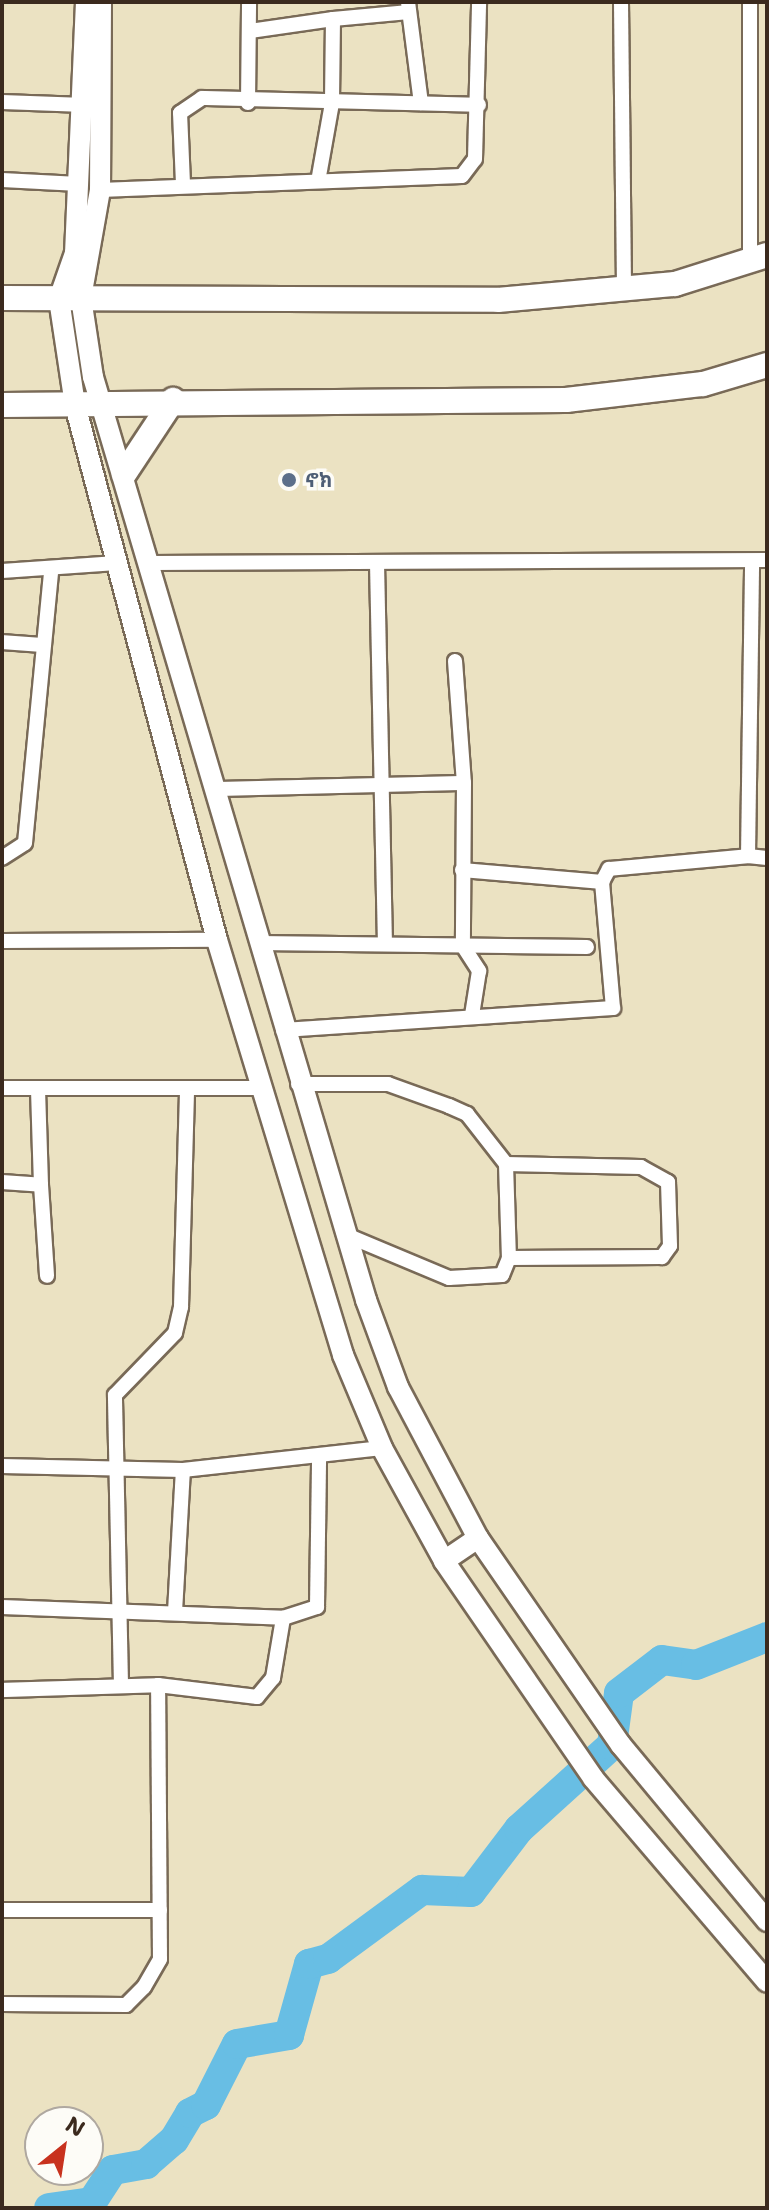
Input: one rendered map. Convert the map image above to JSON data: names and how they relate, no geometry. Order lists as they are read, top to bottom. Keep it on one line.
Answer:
{"places":["ኖክ"],"north":"top right"}
